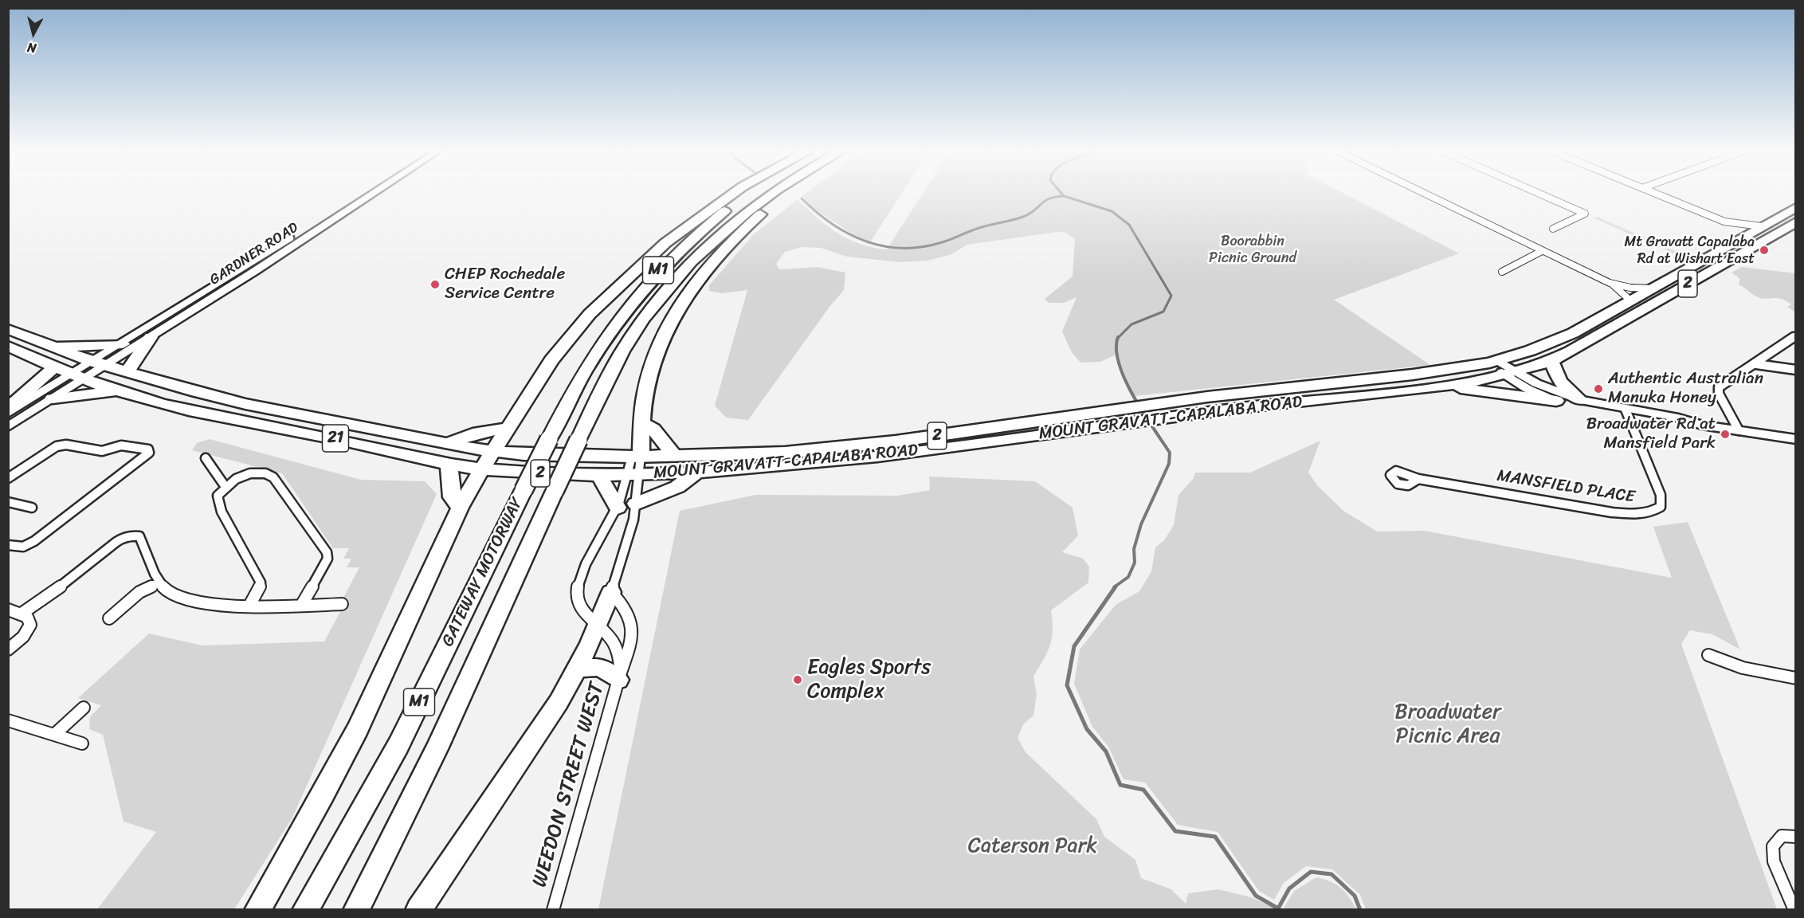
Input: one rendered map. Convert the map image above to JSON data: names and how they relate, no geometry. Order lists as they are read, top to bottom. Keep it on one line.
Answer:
{"streets":{"highway":["M1","2","MOUNT GRAVATT-CAPALABA ROAD","21","GATEWAY MOTORWAY"],"street":["GARDNER ROAD","MANSFIELD PLACE","WEEDON STREET WEST"]},"crossings":[["GARDNER ROAD","MOUNT GRAVATT-CAPALABA ROAD"],["MOUNT GRAVATT-CAPALABA ROAD","WEEDON STREET WEST"]],"parks":["Boorabbin Picnic Ground","Broadwater Picnic Area","Caterson Park"],"places":["Mt Gravatt Capalaba Rd at Wishart East","CHEP Rochedale Service Centre","Authentic Australian Manuka Honey","Broadwater Rd at Mansfield Park","Eagles Sports Complex"],"north":"bottom"}
